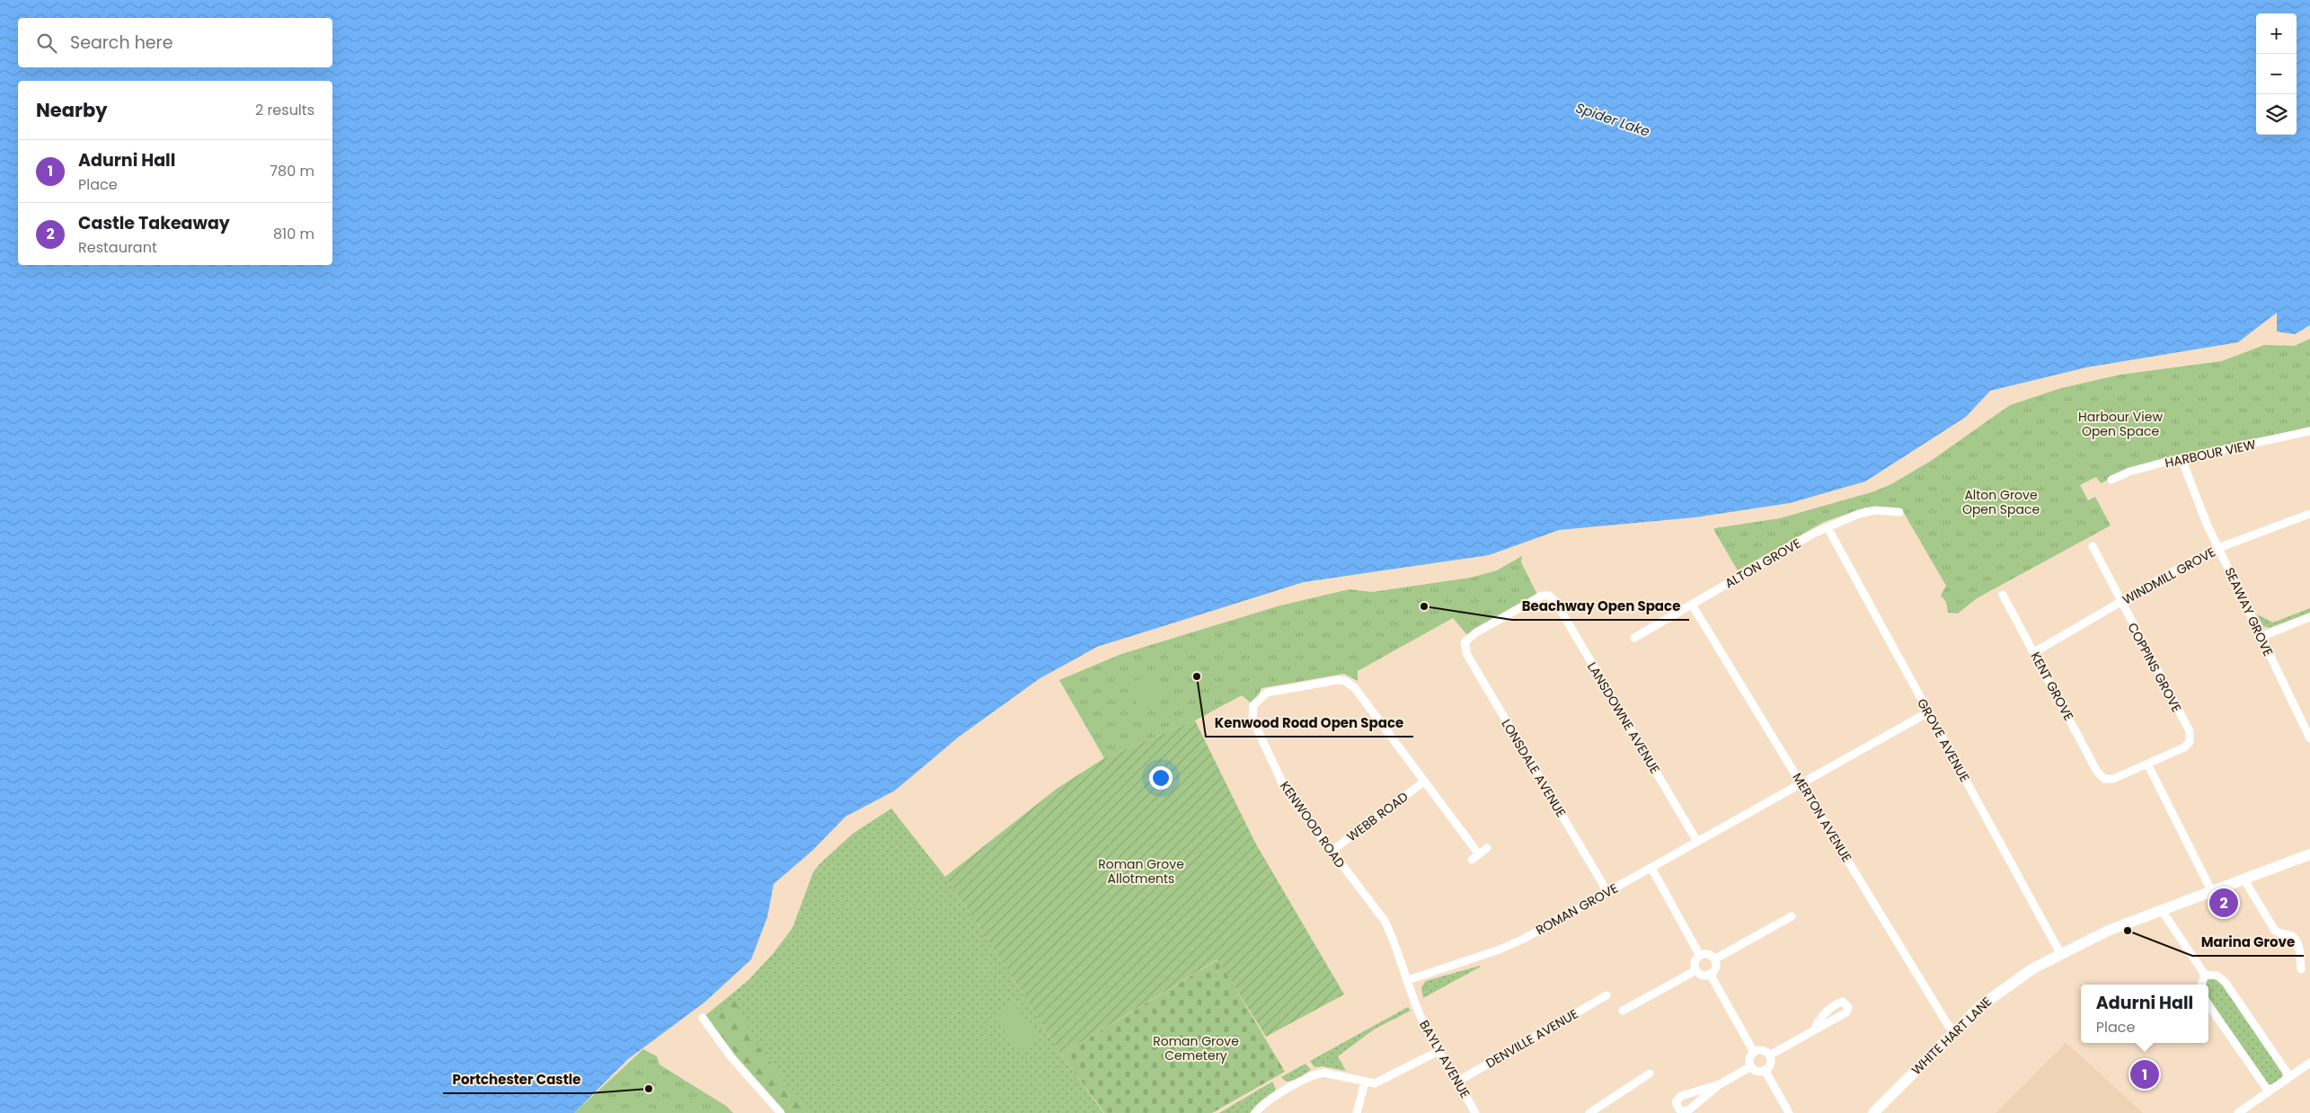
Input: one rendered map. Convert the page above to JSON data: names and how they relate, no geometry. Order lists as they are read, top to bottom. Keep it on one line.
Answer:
{"streets":{"street":["HARBOUR VIEW","ALTON GROVE","WINDMILL GROVE","SEAWAY GROVE","COPPINS GROVE","KENT GROVE","LANSDOWNE AVENUE","GROVE AVENUE","LONSDALE AVENUE","WEBB ROAD","MERTON AVENUE","KENWOOD ROAD","ROMAN GROVE","WHITE HART LANE","DENVILLE AVENUE","BAYLY AVENUE"]},"crossings":[["HARBOUR VIEW","SEAWAY GROVE"],["ALTON GROVE","GROVE AVENUE"],["ALTON GROVE","MERTON AVENUE"],["WINDMILL GROVE","SEAWAY GROVE"],["WINDMILL GROVE","COPPINS GROVE"],["WINDMILL GROVE","KENT GROVE"],["COPPINS GROVE","KENT GROVE"],["LANSDOWNE AVENUE","LONSDALE AVENUE"],["LANSDOWNE AVENUE","ROMAN GROVE"],["GROVE AVENUE","ROMAN GROVE"],["GROVE AVENUE","WHITE HART LANE"],["LONSDALE AVENUE","ROMAN GROVE"],["WEBB ROAD","KENWOOD ROAD"],["MERTON AVENUE","ROMAN GROVE"],["MERTON AVENUE","WHITE HART LANE"],["KENWOOD ROAD","ROMAN GROVE"],["KENWOOD ROAD","BAYLY AVENUE"],["ROMAN GROVE","BAYLY AVENUE"],["DENVILLE AVENUE","BAYLY AVENUE"]],"water":["Spider Lake"],"parks":["Harbour View Open Space","Alton Grove Open Space","Roman Grove Allotments","Roman Grove Cemetery"],"places":["Beachway Open Space","Kenwood Road Open Space","Marina Grove","Portchester Castle"],"page":{"map_buttons":["+","−"],"search":"Search here","heading":["Nearby","2 results"],"list":[{"mark":"1","name":"Adurni Hall","note":"Place","value":"780 m"},{"mark":"2","name":"Castle Takeaway","note":"Restaurant","value":"810 m"}],"pins":["2","1"],"popup":["Adurni Hall","Place"]}}
